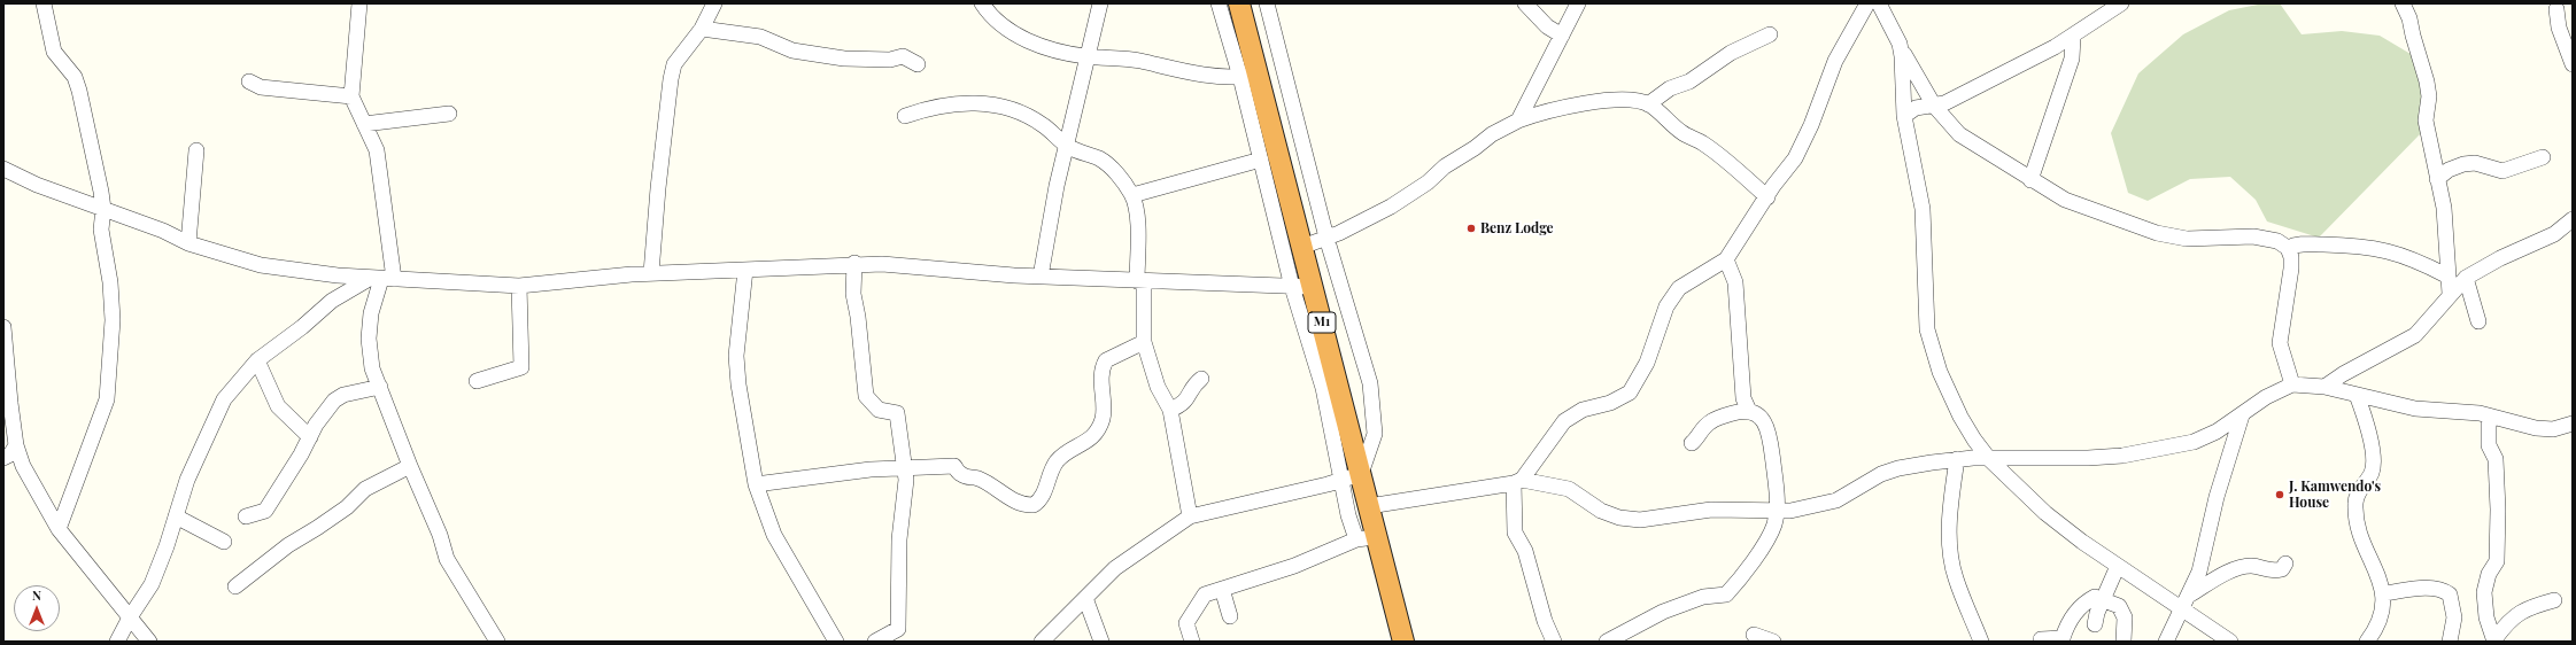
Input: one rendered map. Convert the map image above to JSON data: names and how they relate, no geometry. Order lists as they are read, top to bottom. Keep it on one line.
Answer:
{"streets":{"highway":["M1"]},"places":["Benz Lodge","J. Kamwendo's House"],"north":"top"}
